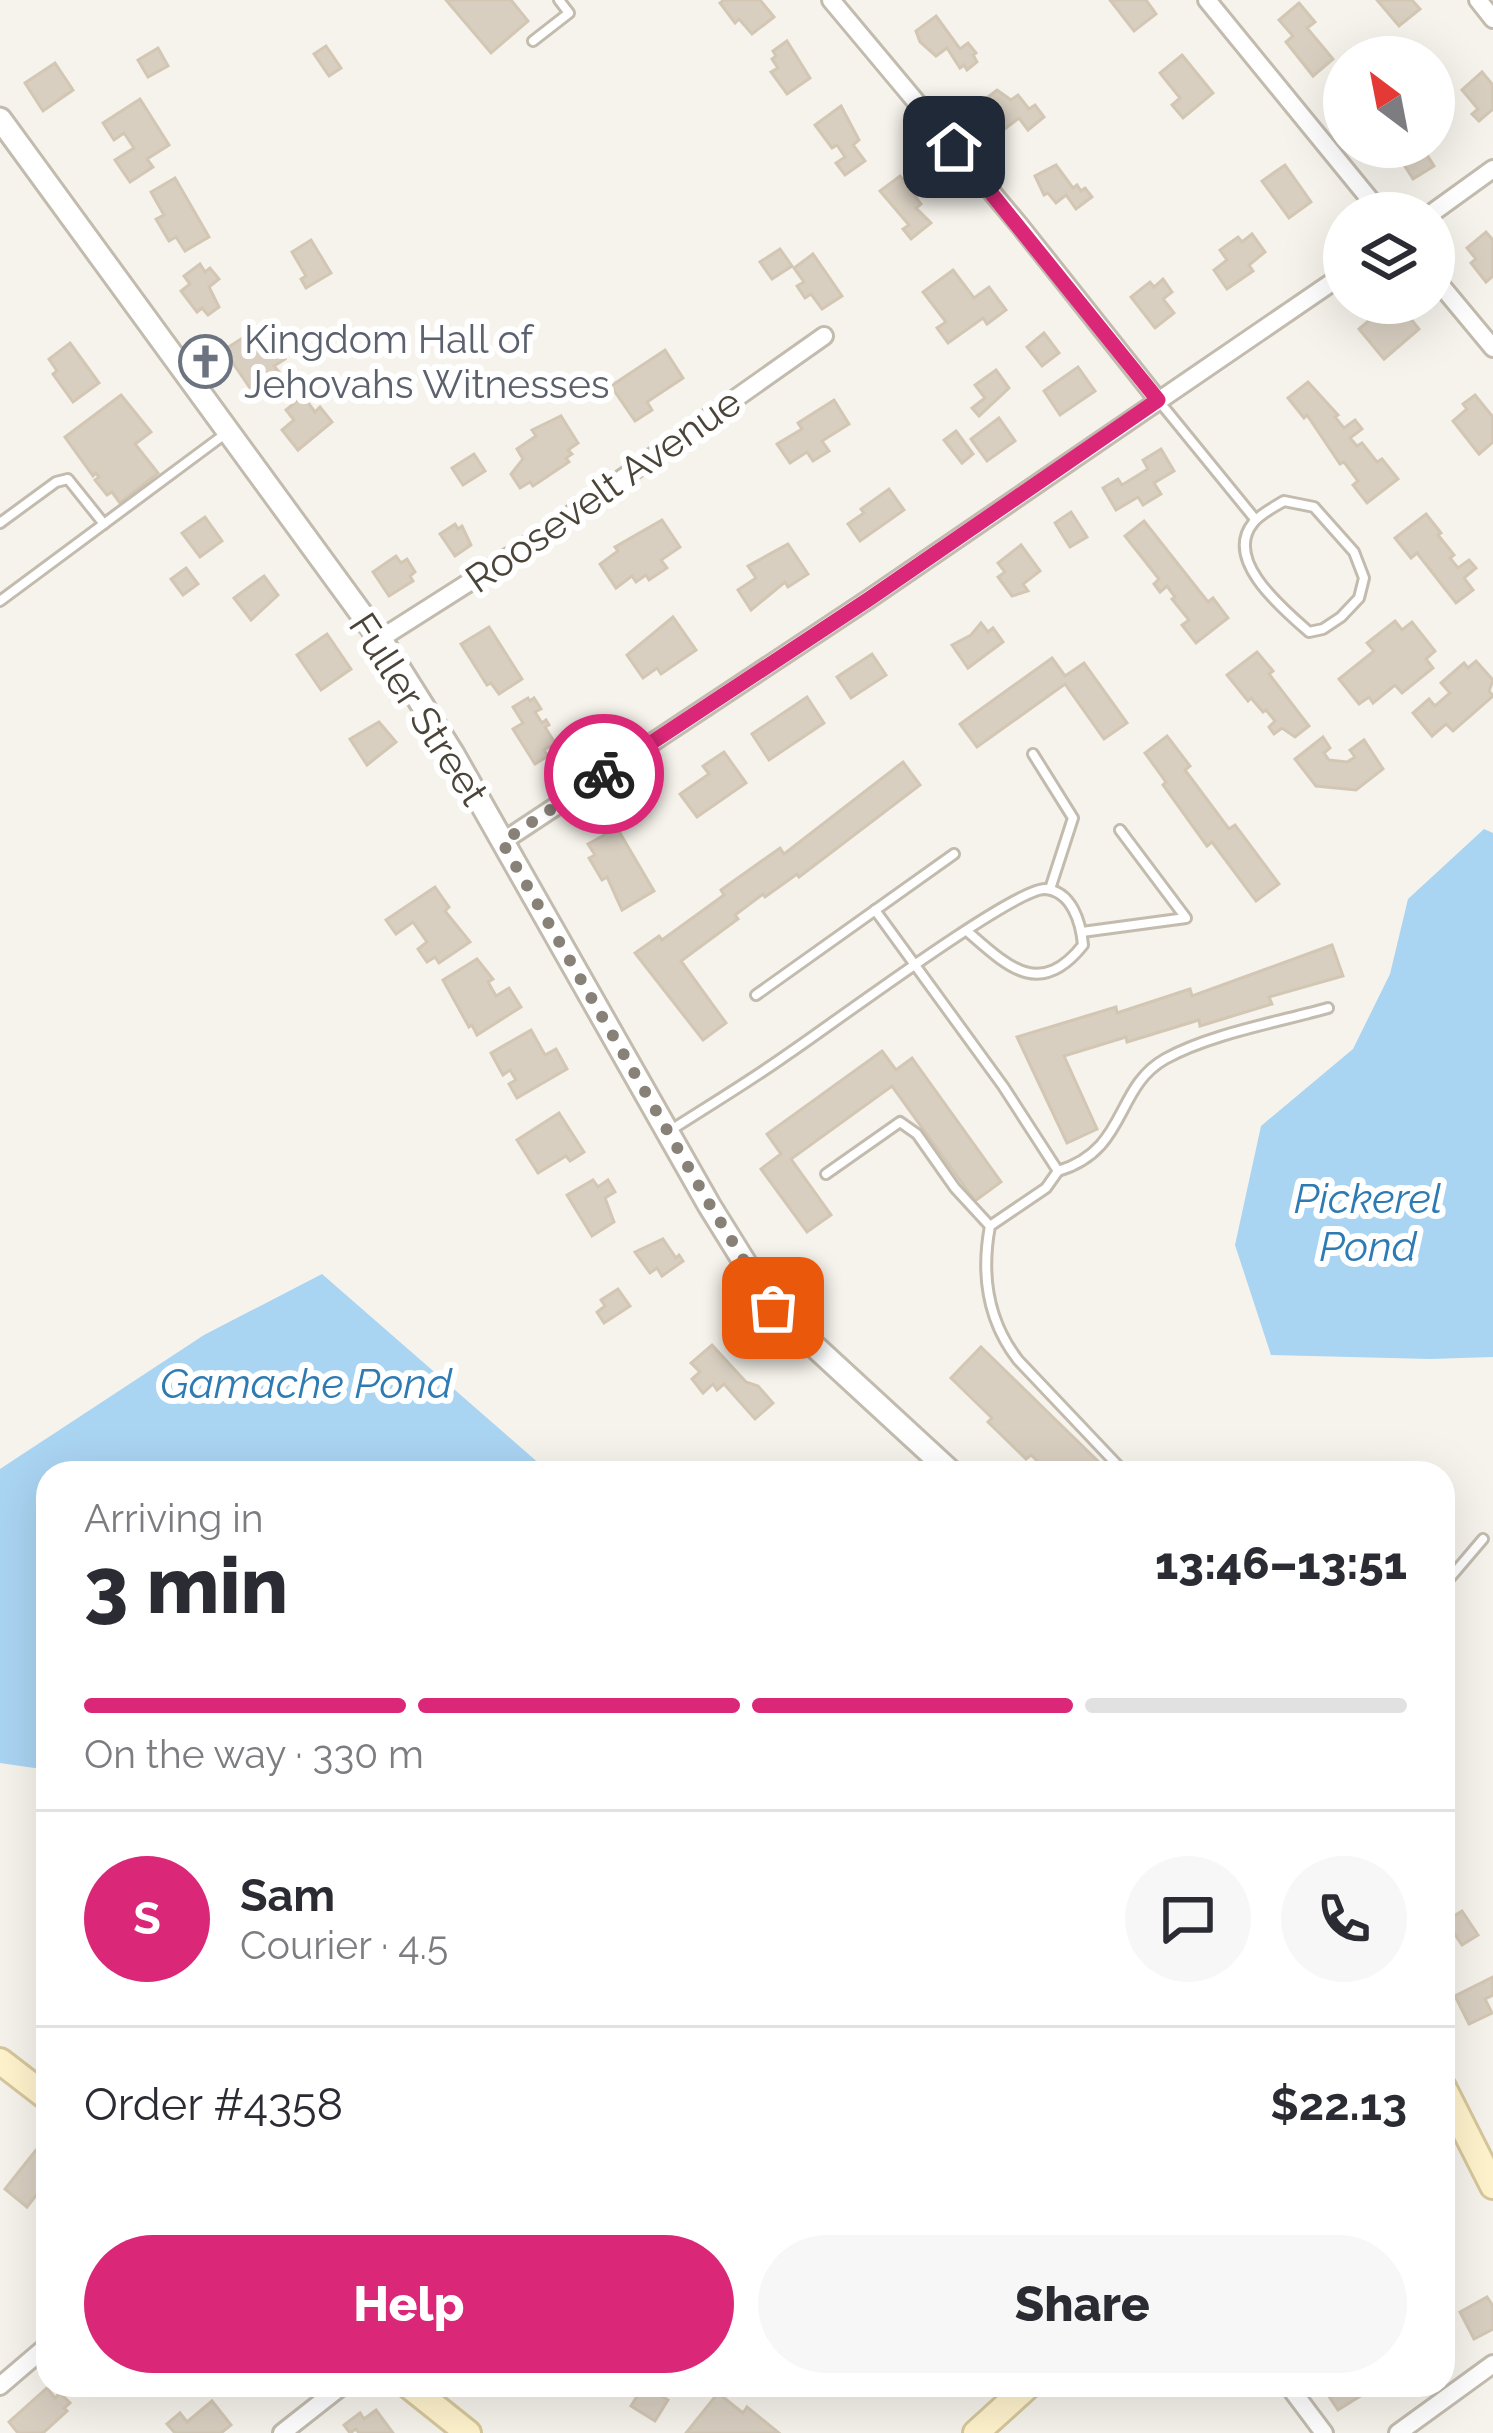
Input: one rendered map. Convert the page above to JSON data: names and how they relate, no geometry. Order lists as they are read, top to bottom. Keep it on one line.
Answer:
{"streets":{"street":["Roosevelt Avenue","Fuller Street"]},"crossings":[["Roosevelt Avenue","Fuller Street"]],"water":["Pickerel Pond","Gamache Pond"],"places":{"church":["Kingdom Hall of Jehovahs Witnesses"]},"north":"top left","page":{"heading":["3 min","Arriving in","13:46–13:51"],"panel":["Sam","Courier · 4.5","Order #4358","$22.13"],"bar":"On the way · 330 m","round":"S","buttons":["Help","Share"]}}
